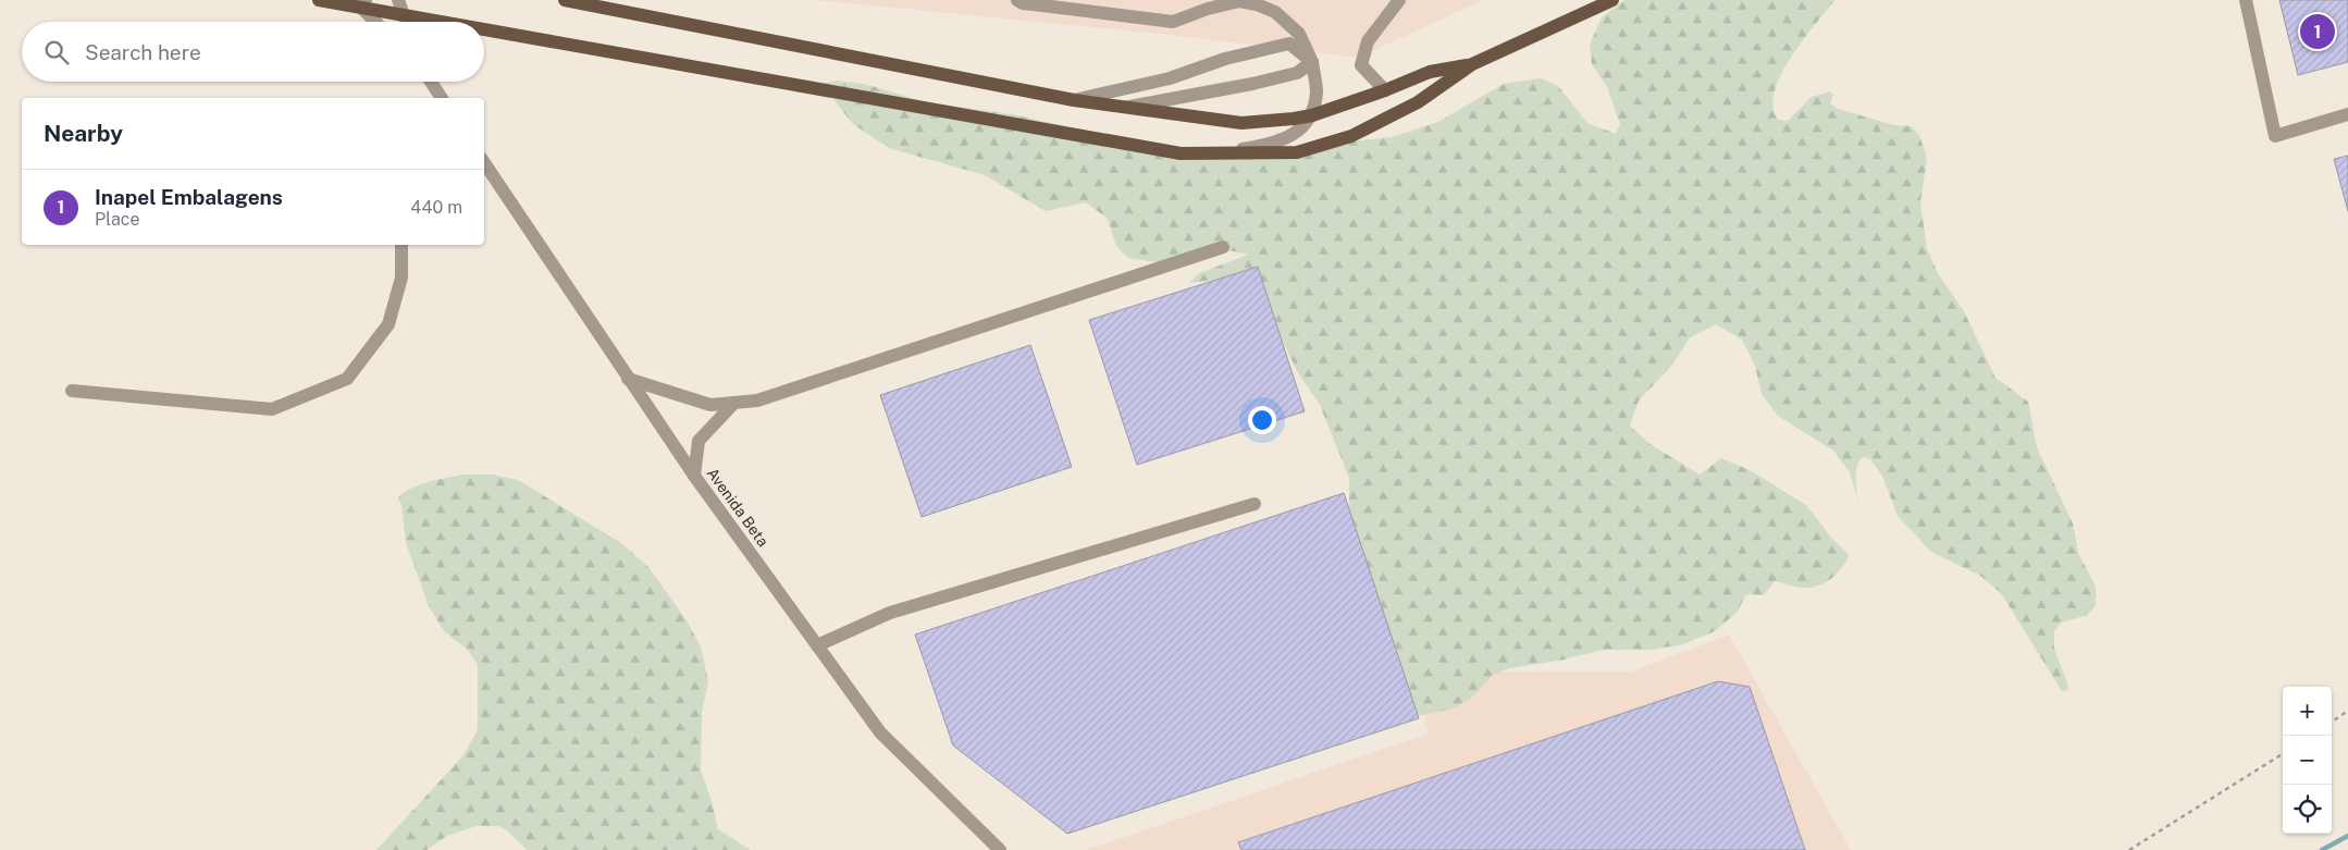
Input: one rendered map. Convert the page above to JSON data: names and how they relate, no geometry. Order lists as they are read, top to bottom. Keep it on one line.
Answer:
{"streets":{"street":["Avenida Beta"]},"page":{"pins":"1","search":"Search here","heading":"Nearby","list":[{"mark":"1","name":"Inapel Embalagens","note":"Place","value":"440 m"}],"map_buttons":["+","−"]}}
